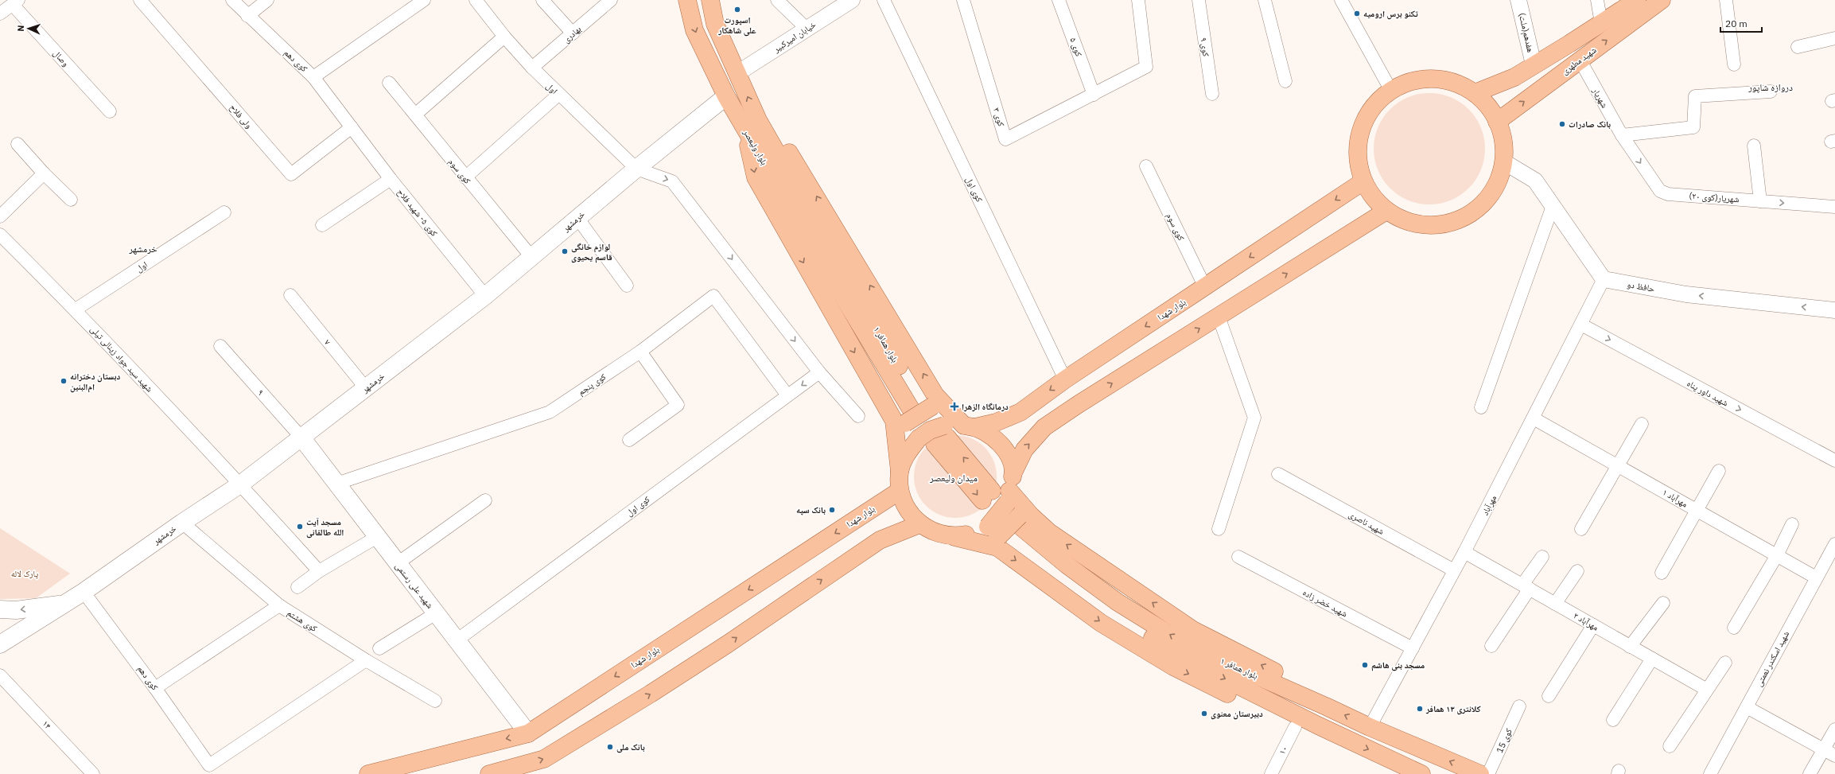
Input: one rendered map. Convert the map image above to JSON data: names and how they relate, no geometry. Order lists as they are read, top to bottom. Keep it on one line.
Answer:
{"streets":{"main road":["شهید مطهری","بلوار ولیعصر","خرمشهر","بلوار شهدا","بلوار همافر ۱","شهید علی رستمی"],"street":["هفدهم(ملت)","بهادری","خیابان امیرکبیر","کوی ۵","کوی ۹","وصال","کوی دهم","اول","شهریار","ولی فلاح","کوی ۳","کوی سوم","کوی اول","شهریار(کوی ۲۰)","کوی ۵- شهید فلاح","حافظ دو","۷","شهید سید جواد زینالی تیلی","کوی پنجم","۹","شهید داور پناه","مهرآباد ۱","مهرآباد","شهید ناصری","شهید خضر زاده","کوی هشتم","مهرآباد ۲","شهید اسکندر نعمتی","۱۴","کوی 15","۱۰"]},"crossings":[["هفدهم(ملت)","شهید مطهری"],["بهادری","اول"],["خیابان امیرکبیر","بلوار ولیعصر"],["کوی ۵","کوی ۳"],["کوی دهم","ولی فلاح"],["کوی دهم","کوی ۵- شهید فلاح"],["کوی دهم","خرمشهر"],["کوی دهم","کوی هشتم"],["شهید مطهری","شهریار"],["اول","خرمشهر"],["اول","شهید سید جواد زینالی تیلی"],["شهریار","شهریار(کوی ۲۰)"],["ولی فلاح","کوی ۵- شهید فلاح"],["بلوار ولیعصر","خرمشهر"],["بلوار ولیعصر","بلوار همافر ۱"],["کوی سوم","خرمشهر"],["کوی سوم","بلوار شهدا"],["کوی اول","بلوار شهدا"],["کوی اول","کوی پنجم"],["کوی اول","شهید علی رستمی"],["کوی ۵- شهید فلاح","خرمشهر"],["خرمشهر","۷"],["خرمشهر","شهید سید جواد زینالی تیلی"],["خرمشهر","۹"],["خرمشهر","شهید علی رستمی"],["خرمشهر","کوی هشتم"],["حافظ دو","مهرآباد"],["بلوار شهدا","شهید علی رستمی"],["بلوار همافر ۱","مهرآباد"],["کوی پنجم","شهید علی رستمی"],["۹","شهید علی رستمی"],["شهید داور پناه","مهرآباد"],["مهرآباد ۱","مهرآباد"],["مهرآباد ۱","شهید اسکندر نعمتی"],["مهرآباد","شهید ناصری"],["مهرآباد","شهید خضر زاده"],["مهرآباد","مهرآباد ۲"]],"one_way":["شهریار(کوی ۲۰)","حافظ دو","شهید داور پناه"],"districts":["دروازه شاپور","خرمشهر","میدان ولیعصر"],"parks":["پارک لاله"],"places":{"other":["اسپورت علی شاهکار","تکنو برس ارومیه","بانک صادرات","لوازم خانگی قاسم یحیوی","دبستان دخترانه ام‌البنین","بانک سپه","مسجد آیت الله طالقانی","مسجد بنی هاشم","کلانتری ۱۳ همافر","دبیرستان معنوی","بانک ملی"],"health":["درمانگاه الزهرا"]},"scale_bar":"20 m","north":"left"}
